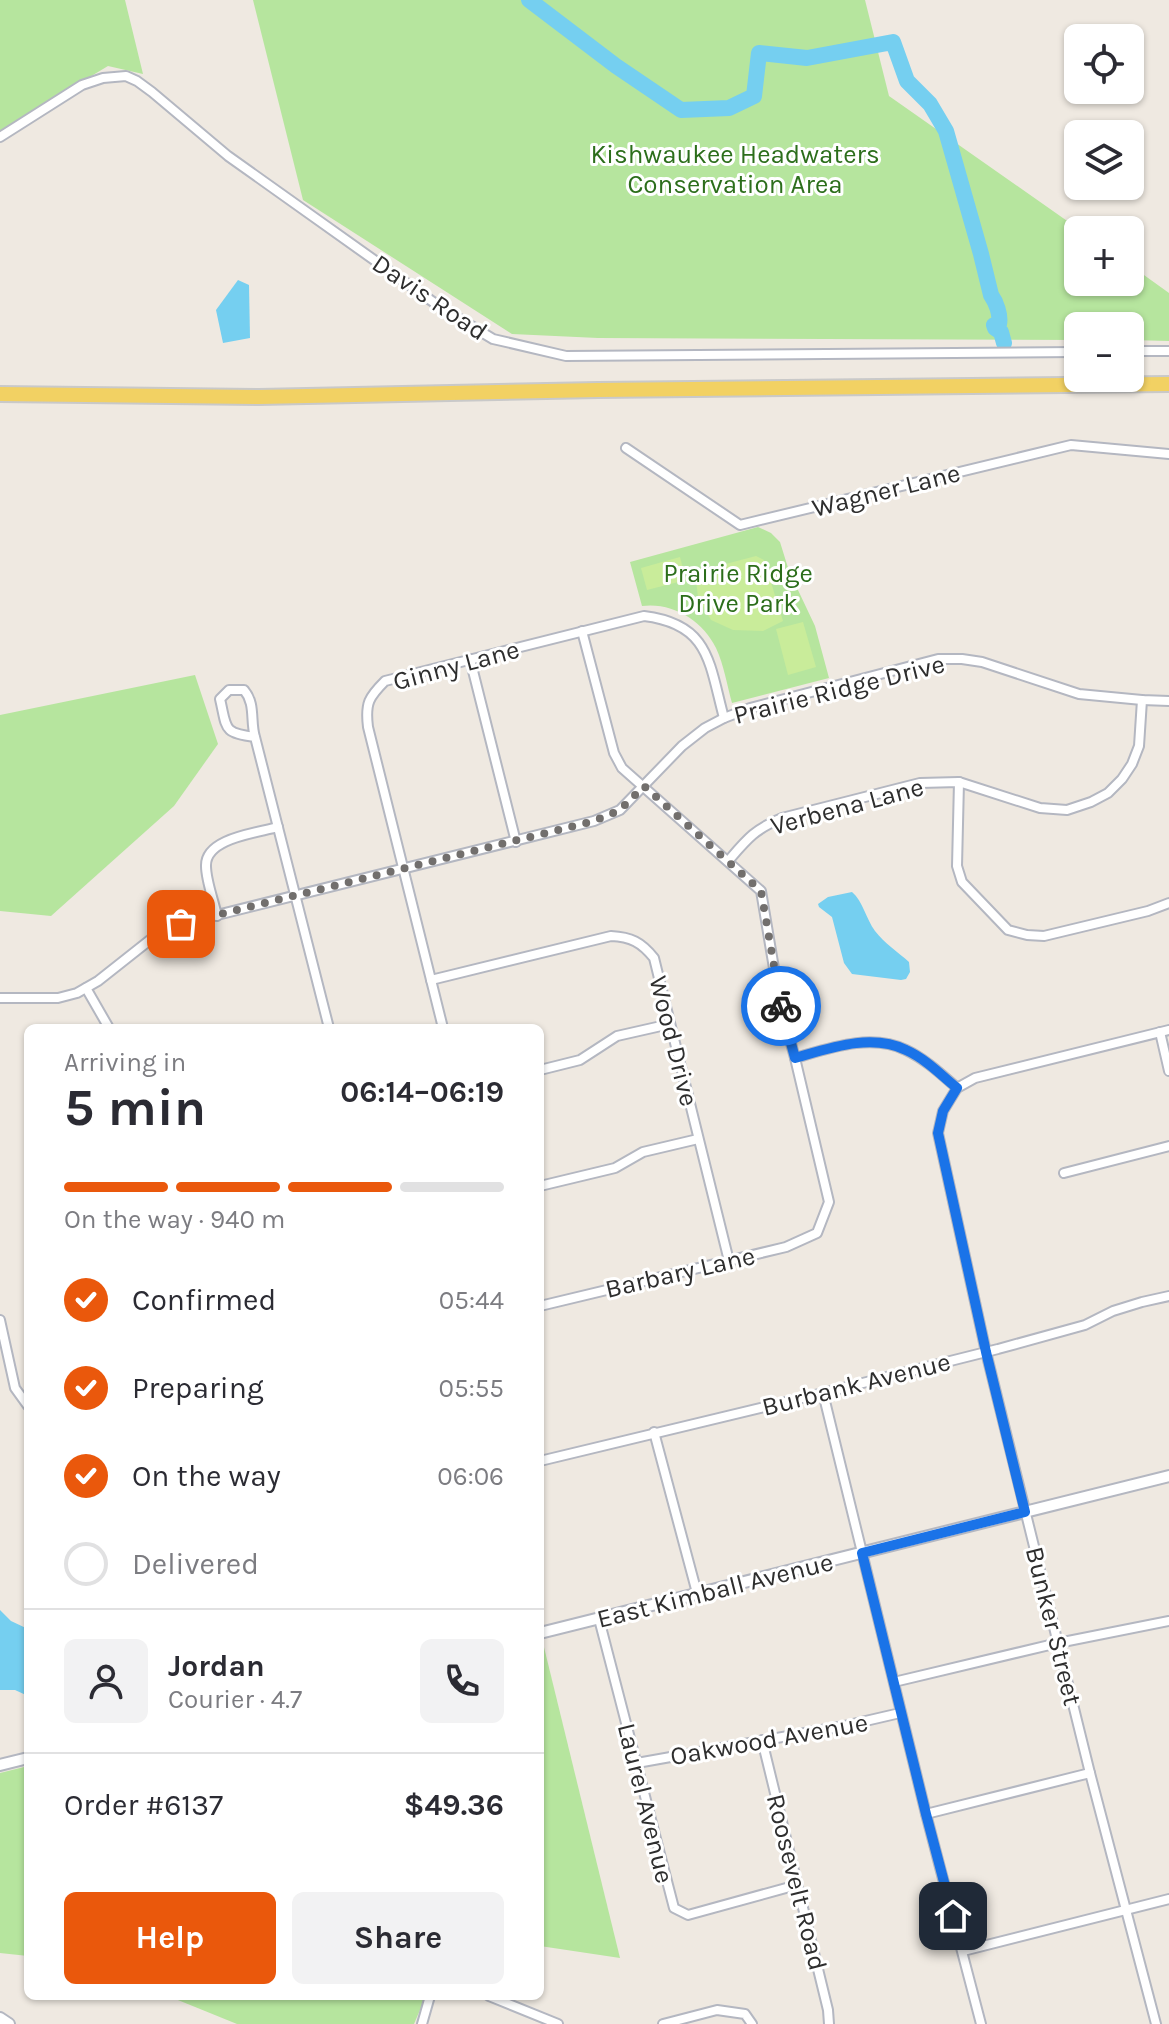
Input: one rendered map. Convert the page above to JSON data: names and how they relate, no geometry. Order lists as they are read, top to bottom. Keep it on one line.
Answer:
{"streets":{"street":["Davis Road","Wagner Lane","Ginny Lane","Prairie Ridge Drive","Verbena Lane","Wood Drive","Barbary Lane","Burbank Avenue","East Kimball Avenue","Bunker Street","Oakwood Avenue","Laurel Avenue","Roosevelt Road"]},"crossings":[["Ginny Lane","Prairie Ridge Drive"],["Ginny Lane","Wood Drive"],["Prairie Ridge Drive","Verbena Lane"],["Wood Drive","Barbary Lane"],["Burbank Avenue","Bunker Street"],["East Kimball Avenue","Bunker Street"],["East Kimball Avenue","Laurel Avenue"],["Oakwood Avenue","Laurel Avenue"],["Oakwood Avenue","Roosevelt Road"],["Laurel Avenue","Roosevelt Road"]],"parks":["Kishwaukee Headwaters Conservation Area","Prairie Ridge Drive Park"],"page":{"map_buttons":["+","−"],"heading":["5 min","Arriving in","06:14–06:19"],"panel":["Jordan","Courier · 4.7","Order #6137","$49.36"],"bar":"On the way · 940 m","list":[["Confirmed","05:44"],["Preparing","05:55"],["On the way","06:06"],"Delivered"],"buttons":["Help","Share"]}}
